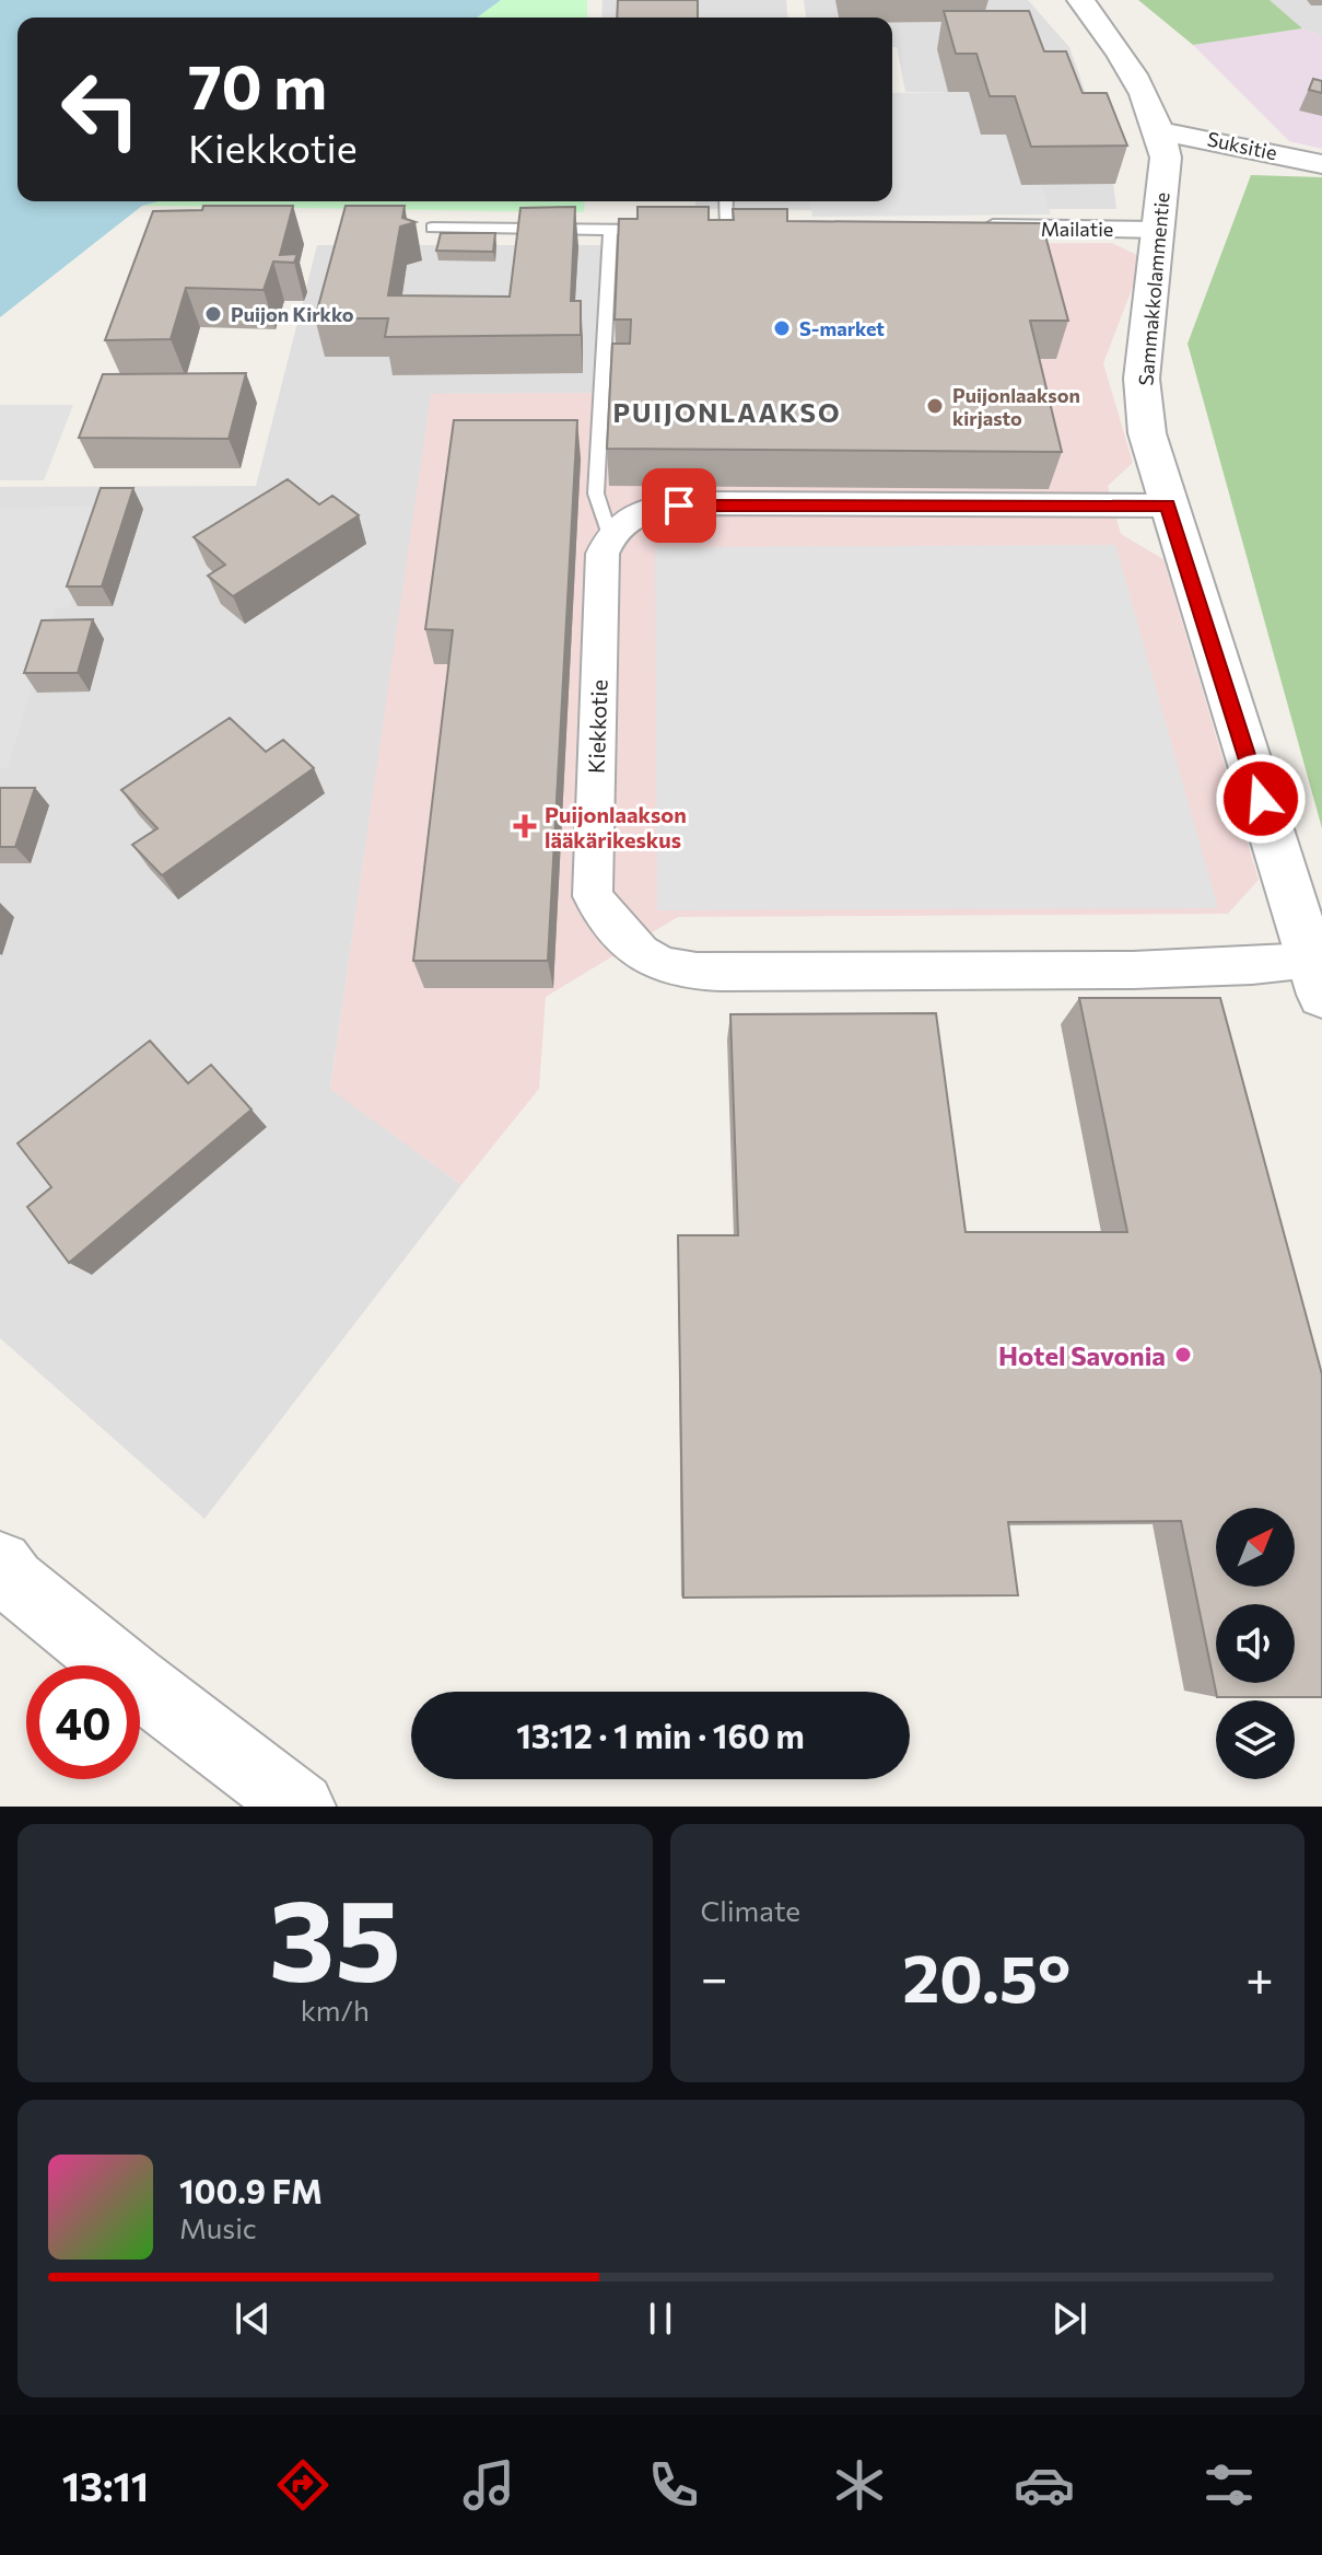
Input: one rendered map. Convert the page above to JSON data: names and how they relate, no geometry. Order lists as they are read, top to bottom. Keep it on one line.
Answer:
{"streets":{"street":["Suksitie","Mailatie","Sammakkolammentie","Kiekkotie"]},"crossings":[["Suksitie","Sammakkolammentie"],["Mailatie","Sammakkolammentie"],["Sammakkolammentie","Kiekkotie"]],"districts":["PUIJONLAAKSO"],"places":{"other":["Puijon Kirkko","S-market","Puijonlaakson kirjasto","Hotel Savonia"],"health":["Puijonlaakson lääkärikeskus"]},"north":"top right","page":{"turn":["70 m","Kiekkotie"],"limit":"40","trip":"13:12 · 1 min · 160 m","tile":[["35","km/h"],"Climate"],"heat":["−","20.5°","+"],"song":["100.9 FM","Music"],"tabs":"13:11"}}
